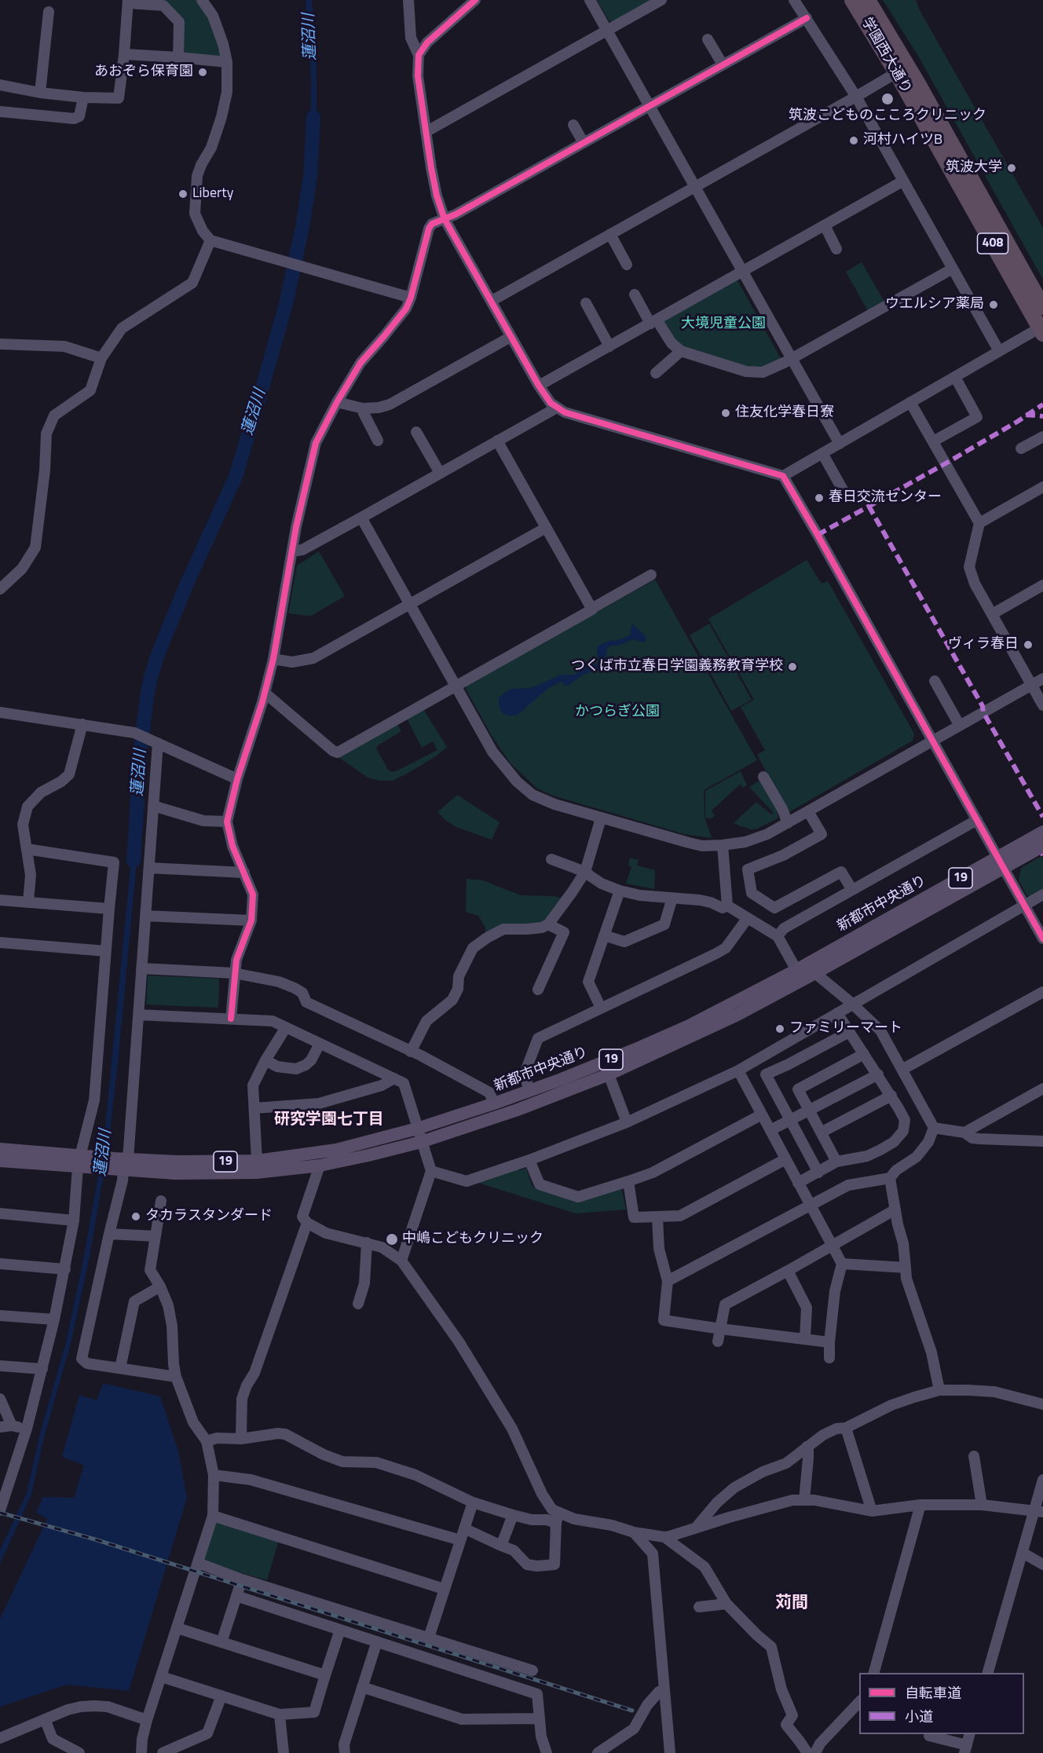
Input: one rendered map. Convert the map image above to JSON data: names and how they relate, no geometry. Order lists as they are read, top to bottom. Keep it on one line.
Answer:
{"streets":{"highway":["学園西大通り","408"],"main road":["19","新都市中央通り"]},"districts":["研究学園七丁目","苅間"],"water":["蓮沼川"],"parks":["大境児童公園","かつらぎ公園"],"places":["あおぞら保育園","筑波こどものこころクリニック","河村ハイツB","筑波大学","Liberty","ウエルシア薬局","住友化学春日寮","春日交流センター","ヴィラ春日","つくば市立春日学園義務教育学校","ファミリーマート","タカラスタンダード","中嶋こどもクリニック"],"legend":["自転車道","小道"]}
